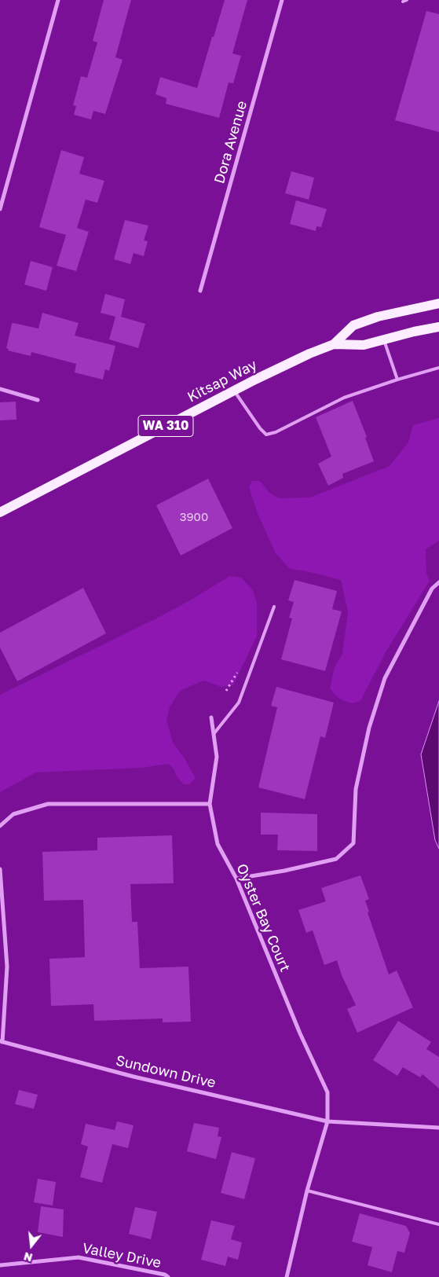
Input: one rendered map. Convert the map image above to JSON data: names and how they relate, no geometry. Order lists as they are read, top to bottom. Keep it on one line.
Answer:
{"streets":{"main road":["Kitsap Way","WA 310"],"street":["Dora Avenue","Oyster Bay Court","Sundown Drive","Valley Drive"]},"crossings":[["Oyster Bay Court","Sundown Drive"]],"house_numbers":["3900"],"north":"bottom"}
